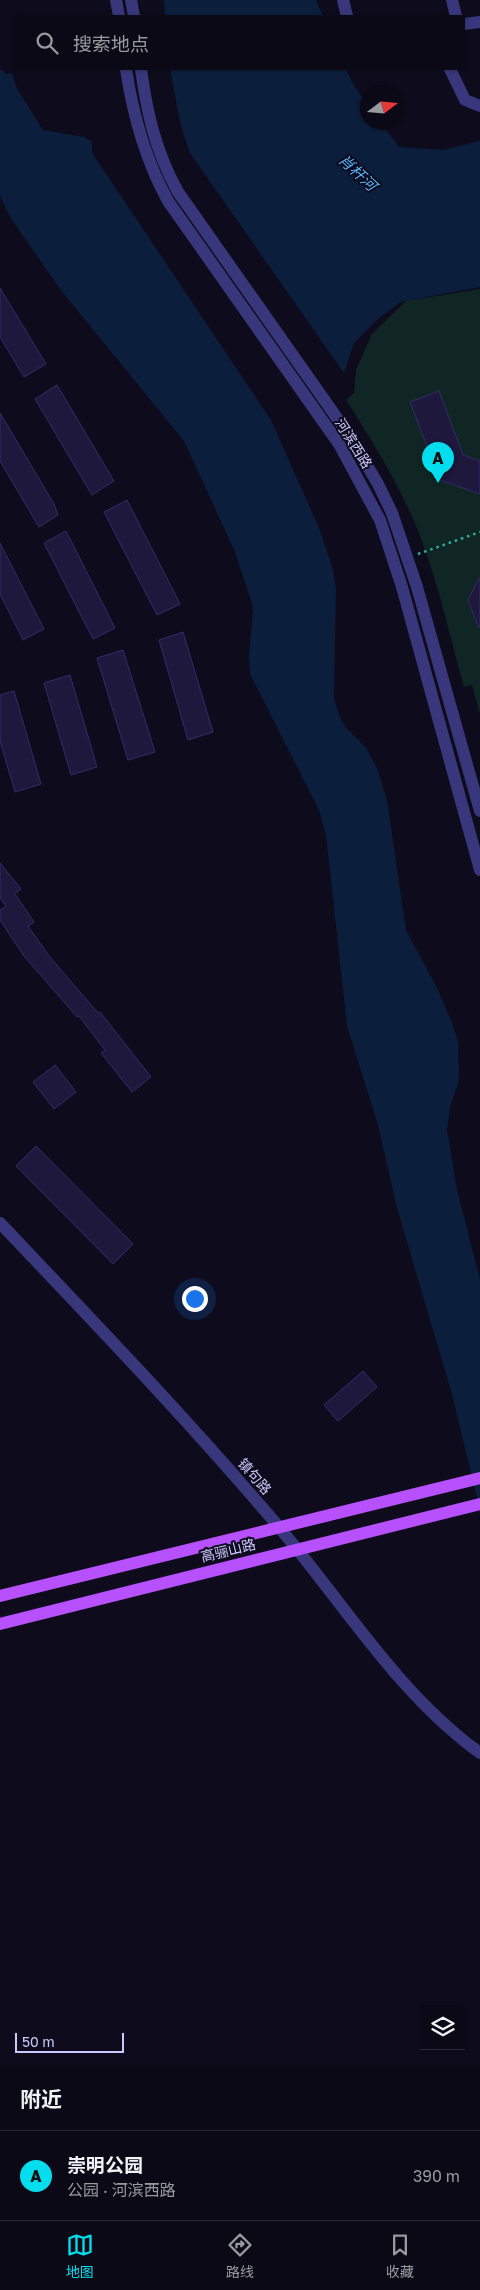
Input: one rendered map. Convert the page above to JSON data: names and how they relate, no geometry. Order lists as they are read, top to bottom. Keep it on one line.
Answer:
{"streets":{"main road":["高骊山路"],"street":["河滨西路","镇句路"]},"crossings":[["镇句路","高骊山路"]],"water":["肖杆河"],"scale_bar":"50 m","north":"right","page":{"search":"搜索地点","pins":"A","scale":"50 m","heading":"附近","list":[{"mark":"A","name":"崇明公园","note":"公园 · 河滨西路","value":"390 m"}],"nav":["地图","路线","收藏"]}}
